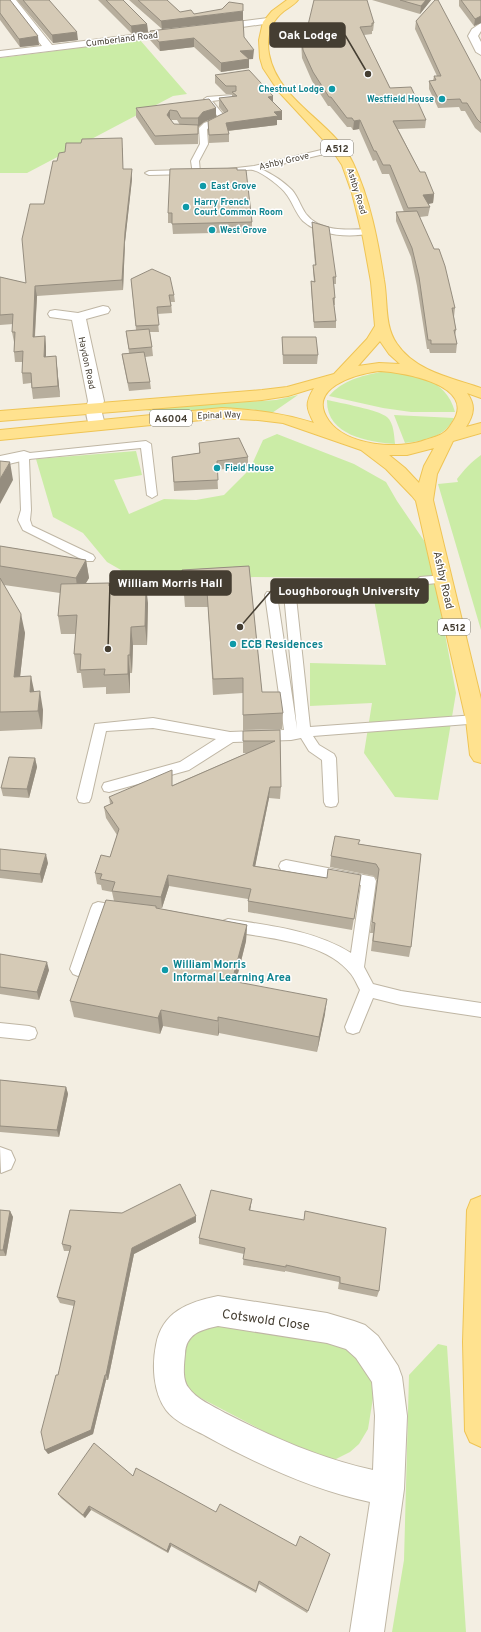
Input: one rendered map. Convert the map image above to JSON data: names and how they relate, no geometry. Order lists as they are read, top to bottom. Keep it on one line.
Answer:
{"streets":{"main road":["A512","Ashby Road","Epinal Way","A6004"],"street":["Cumberland Road","Haydon Road","Cotswold Close"],"lane":["Ashby Grove"]},"crossings":[["Ashby Grove","Ashby Road"],["Ashby Road","Epinal Way"],["Haydon Road","Epinal Way"]],"places":["Oak Lodge","Chestnut Lodge","Westfield House","East Grove","Harry French Court Common Room","West Grove","Field House","Loughborough University","ECB Residences","William Morris Hall","William Morris Informal Learning Area"]}
